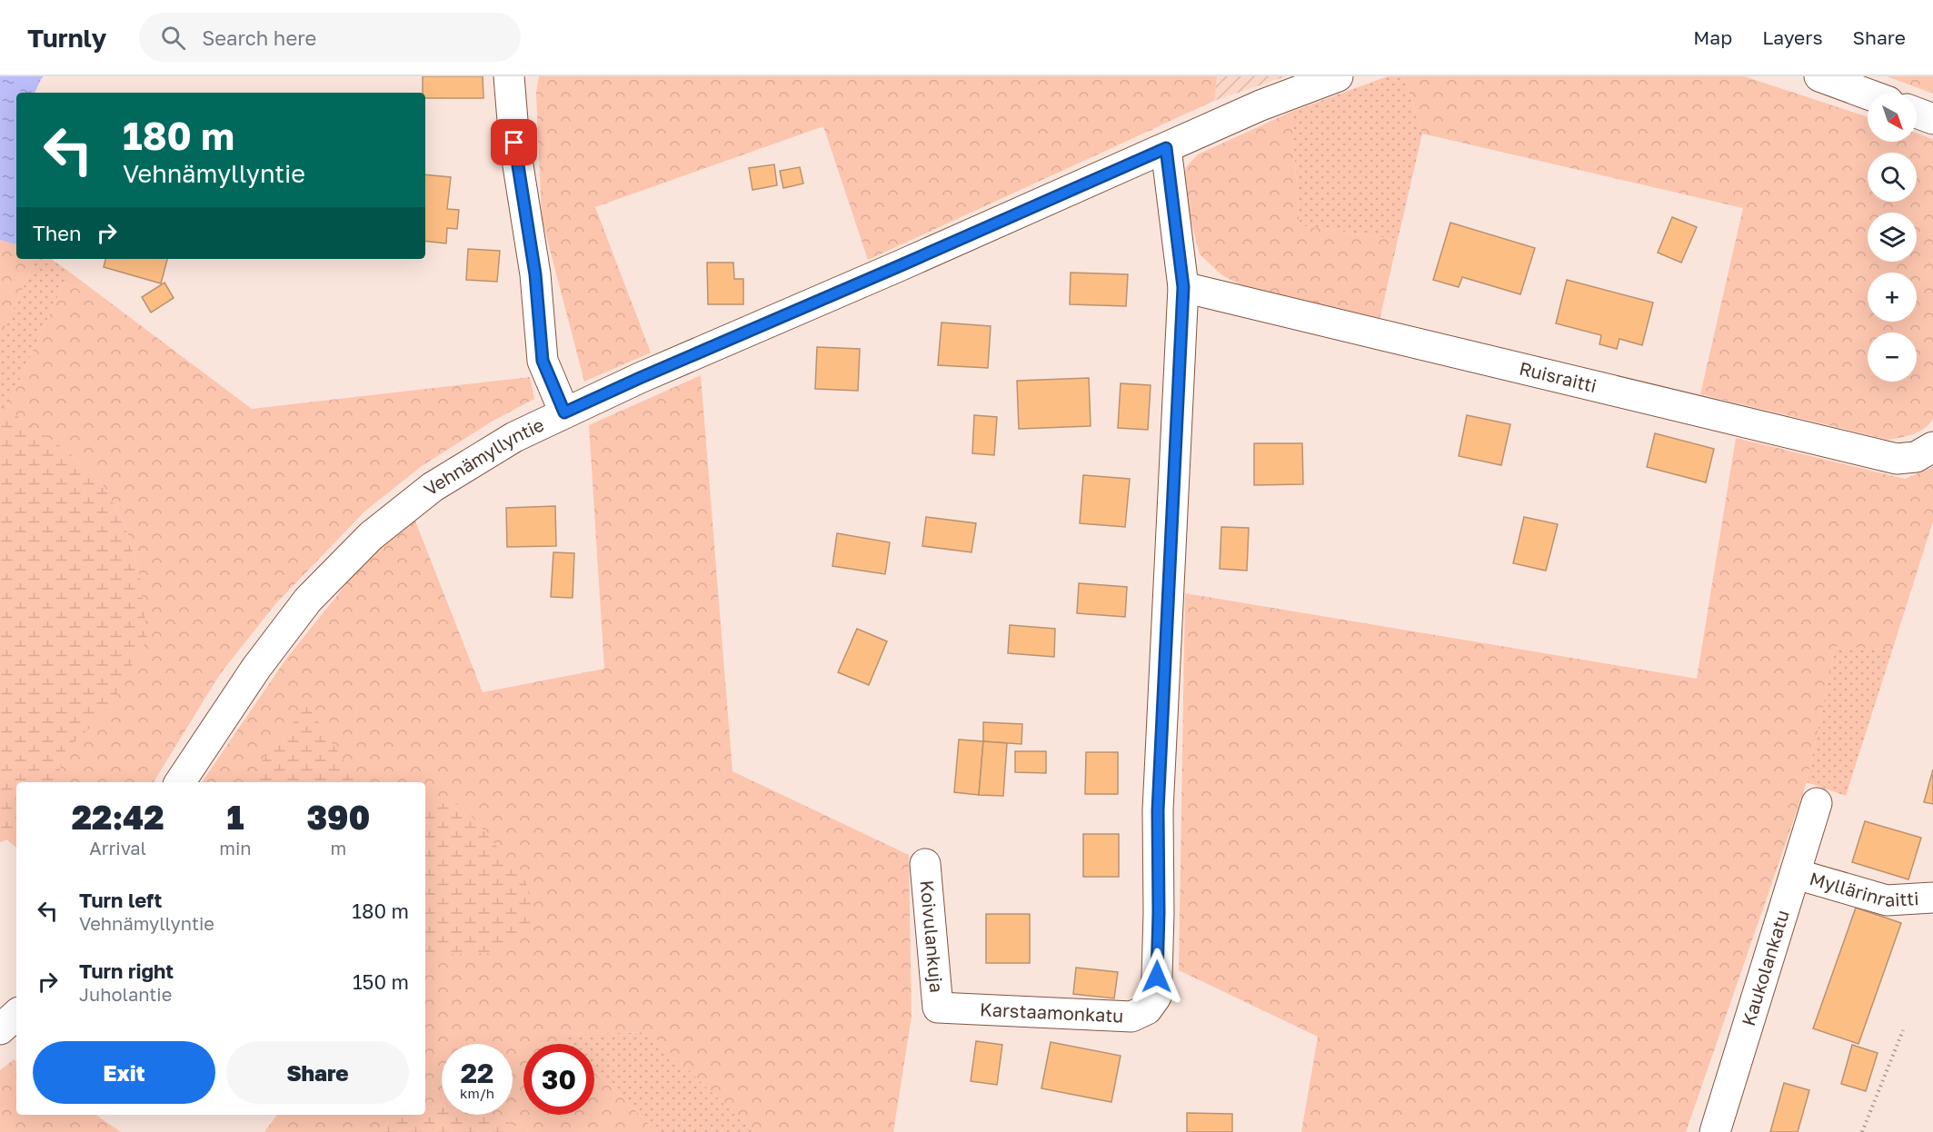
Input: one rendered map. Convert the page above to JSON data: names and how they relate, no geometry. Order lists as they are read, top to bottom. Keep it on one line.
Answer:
{"streets":{"street":["Ruisraitti","Vehnämyllyntie","Myllärinraitti","Koivulankuja","Kaukolankatu","Karstaamonkatu"]},"crossings":[["Ruisraitti","Karstaamonkatu"],["Vehnämyllyntie","Karstaamonkatu"],["Myllärinraitti","Kaukolankatu"],["Koivulankuja","Karstaamonkatu"]],"north":"bottom right","page":{"header":"Turnly","search":"Search here","nav":["Map","Layers","Share"],"map_buttons":["+","−"],"turn":["180 m","Vehnämyllyntie"],"then":"Then","eta":["22:42","Arrival","1","min","390","m"],"list":[{"name":"Turn left","note":"Vehnämyllyntie","value":"180 m"},{"name":"Turn right","note":"Juholantie","value":"150 m"}],"buttons":["Exit","Share"],"speed":"22 km/h","limit":"30"}}
